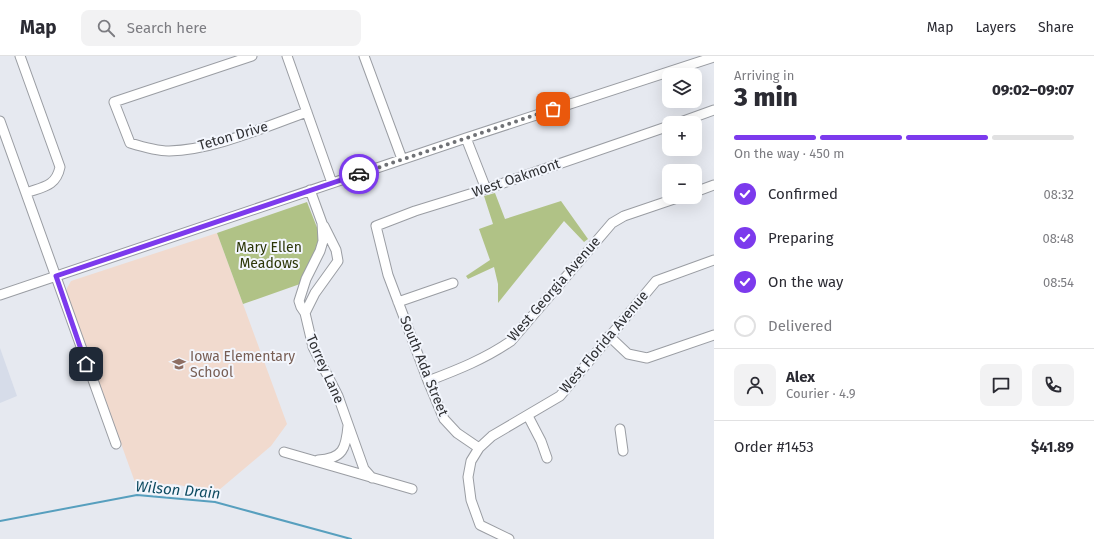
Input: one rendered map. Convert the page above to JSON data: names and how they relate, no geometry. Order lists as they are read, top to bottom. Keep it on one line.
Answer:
{"streets":{"street":["Teton Drive","West Oakmont","West Georgia Avenue","West Florida Avenue","South Ada Street","Torrey Lane"]},"crossings":[["West Oakmont","South Ada Street"],["West Georgia Avenue","South Ada Street"],["West Florida Avenue","South Ada Street"]],"water":["Wilson Drain"],"parks":["Mary Ellen Meadows"],"places":{"school or university":["Iowa Elementary School"]},"page":{"header":"Map","search":"Search here","nav":["Map","Layers","Share"],"heading":["3 min","Arriving in","09:02–09:07"],"panel":["Alex","Courier · 4.9","Order #1453","$41.89"],"map_buttons":["+","−"],"bar":"On the way · 450 m","list":[["Confirmed","08:32"],["Preparing","08:48"],["On the way","08:54"],"Delivered"]}}
